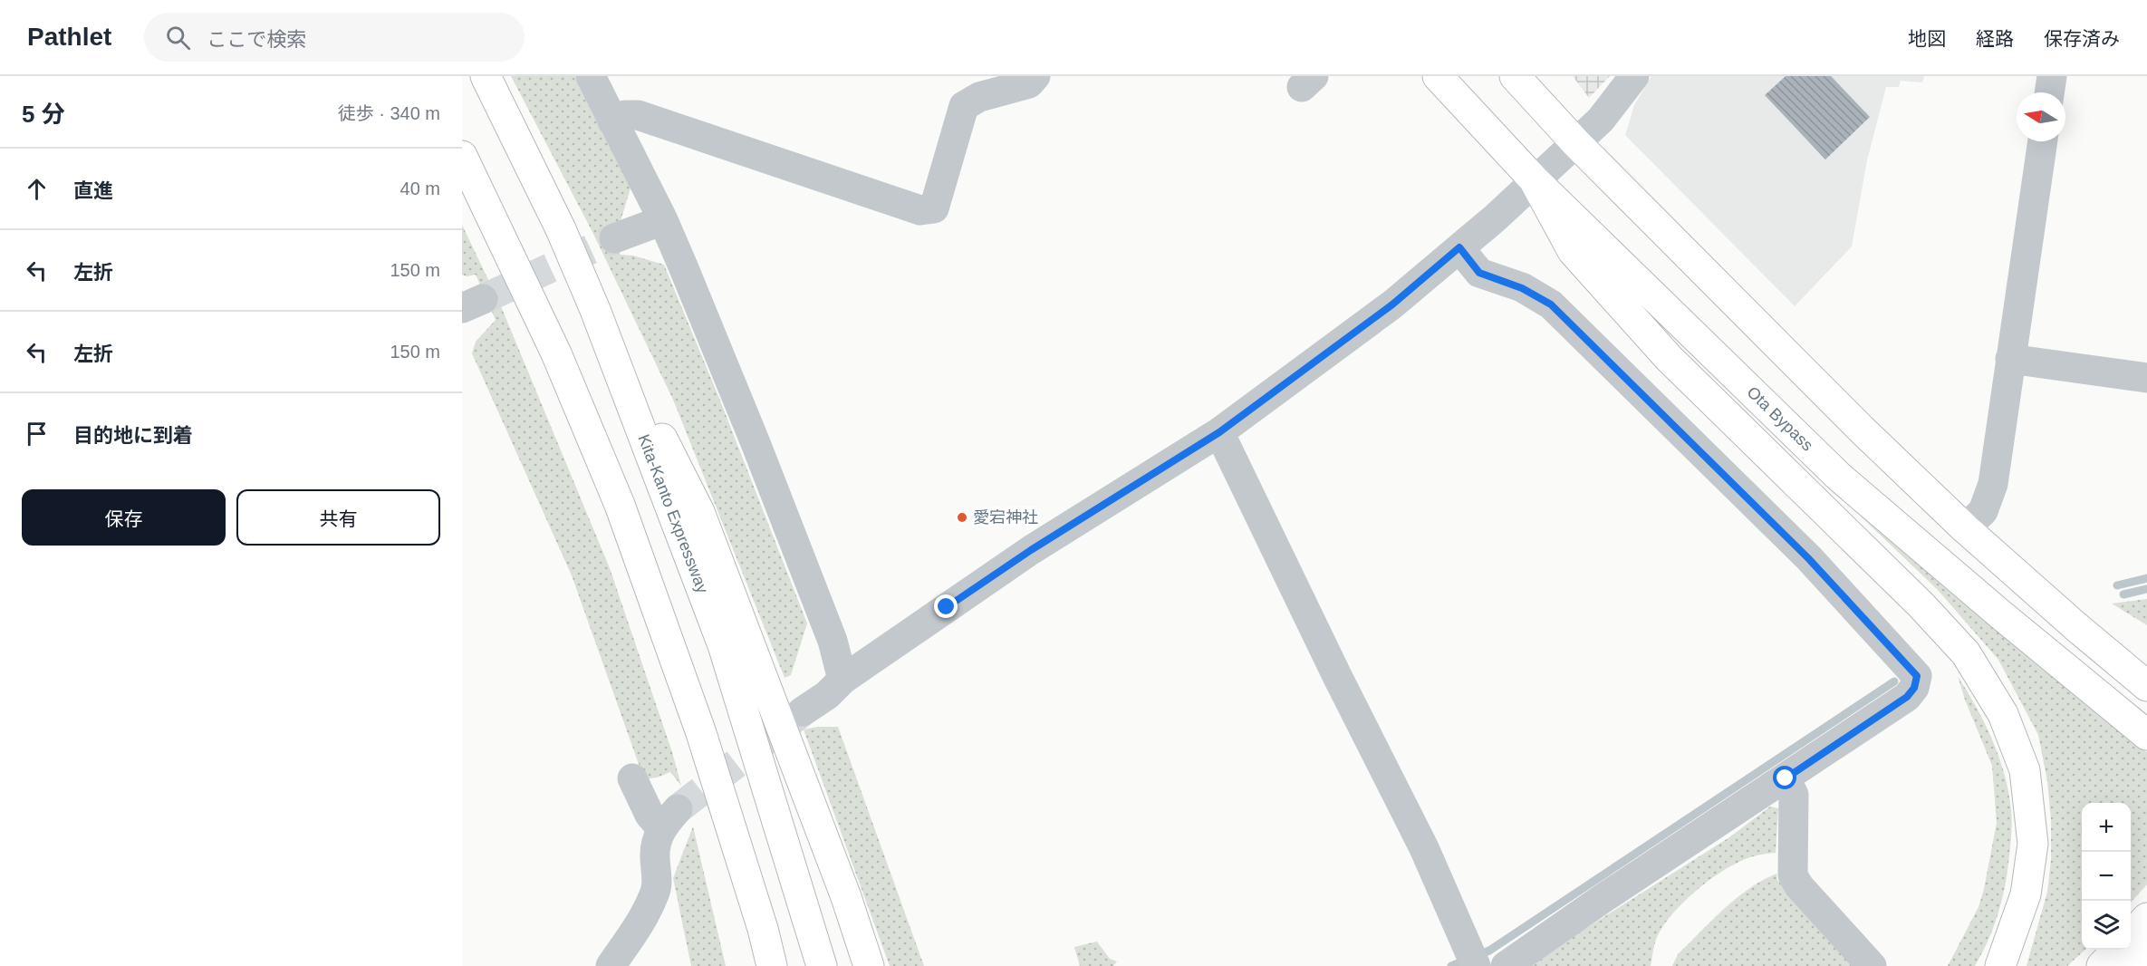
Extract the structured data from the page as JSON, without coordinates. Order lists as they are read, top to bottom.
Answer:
{
  "streets": {
    "highway": ["Ota Bypass", "Kita-Kanto Expressway"]
  },
  "places": ["愛宕神社"],
  "north": "left",
  "page": {
    "header": "Pathlet",
    "search": "ここで検索",
    "nav": ["地図", "経路", "保存済み"],
    "heading": ["5 分", "徒歩 · 340 m"],
    "list": [
      ["直進", "40 m"],
      ["左折", "150 m"],
      ["左折", "150 m"],
      "目的地に到着"
    ],
    "buttons": ["保存", "共有"],
    "map_buttons": ["+", "−"]
  }
}
